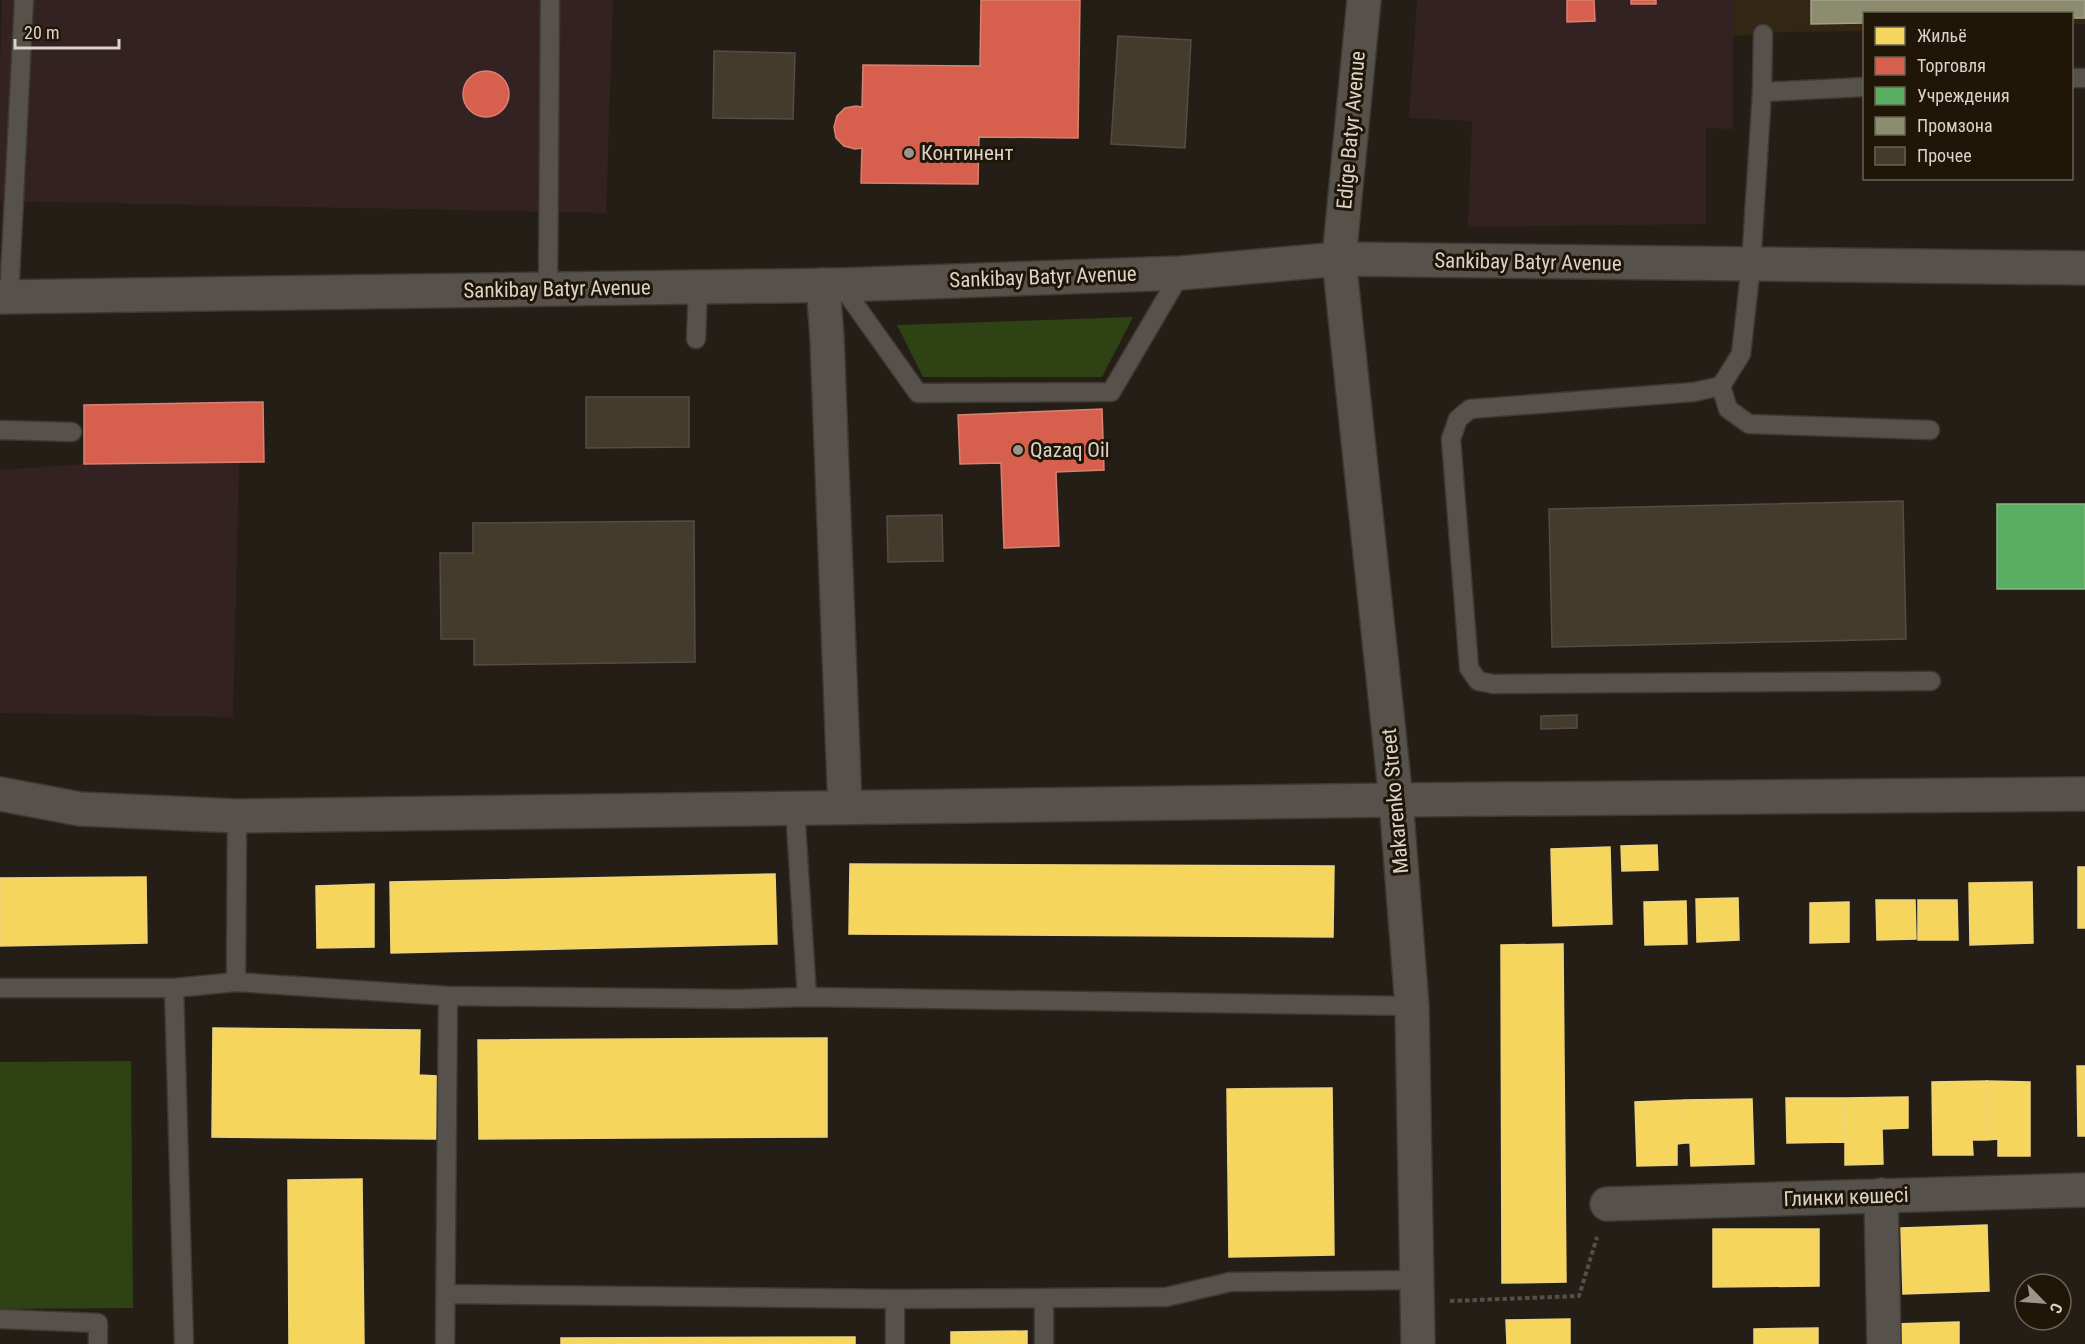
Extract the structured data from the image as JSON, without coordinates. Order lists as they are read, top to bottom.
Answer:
{
  "streets": {
    "street": [
      "Edige Batyr Avenue",
      "Sankibay Batyr Avenue",
      "Makarenko Street",
      "Глинки көшесі"
    ]
  },
  "crossings": [
    ["Edige Batyr Avenue", "Sankibay Batyr Avenue"],
    ["Edige Batyr Avenue", "Makarenko Street"],
    ["Sankibay Batyr Avenue", "Makarenko Street"]
  ],
  "places": ["Континент", "Qazaq Oil"],
  "legend": [
    "Жильё",
    "Торговля",
    "Учреждения",
    "Промзона",
    "Прочее"
  ],
  "scale_bar": "20 m",
  "north": "bottom right"
}
